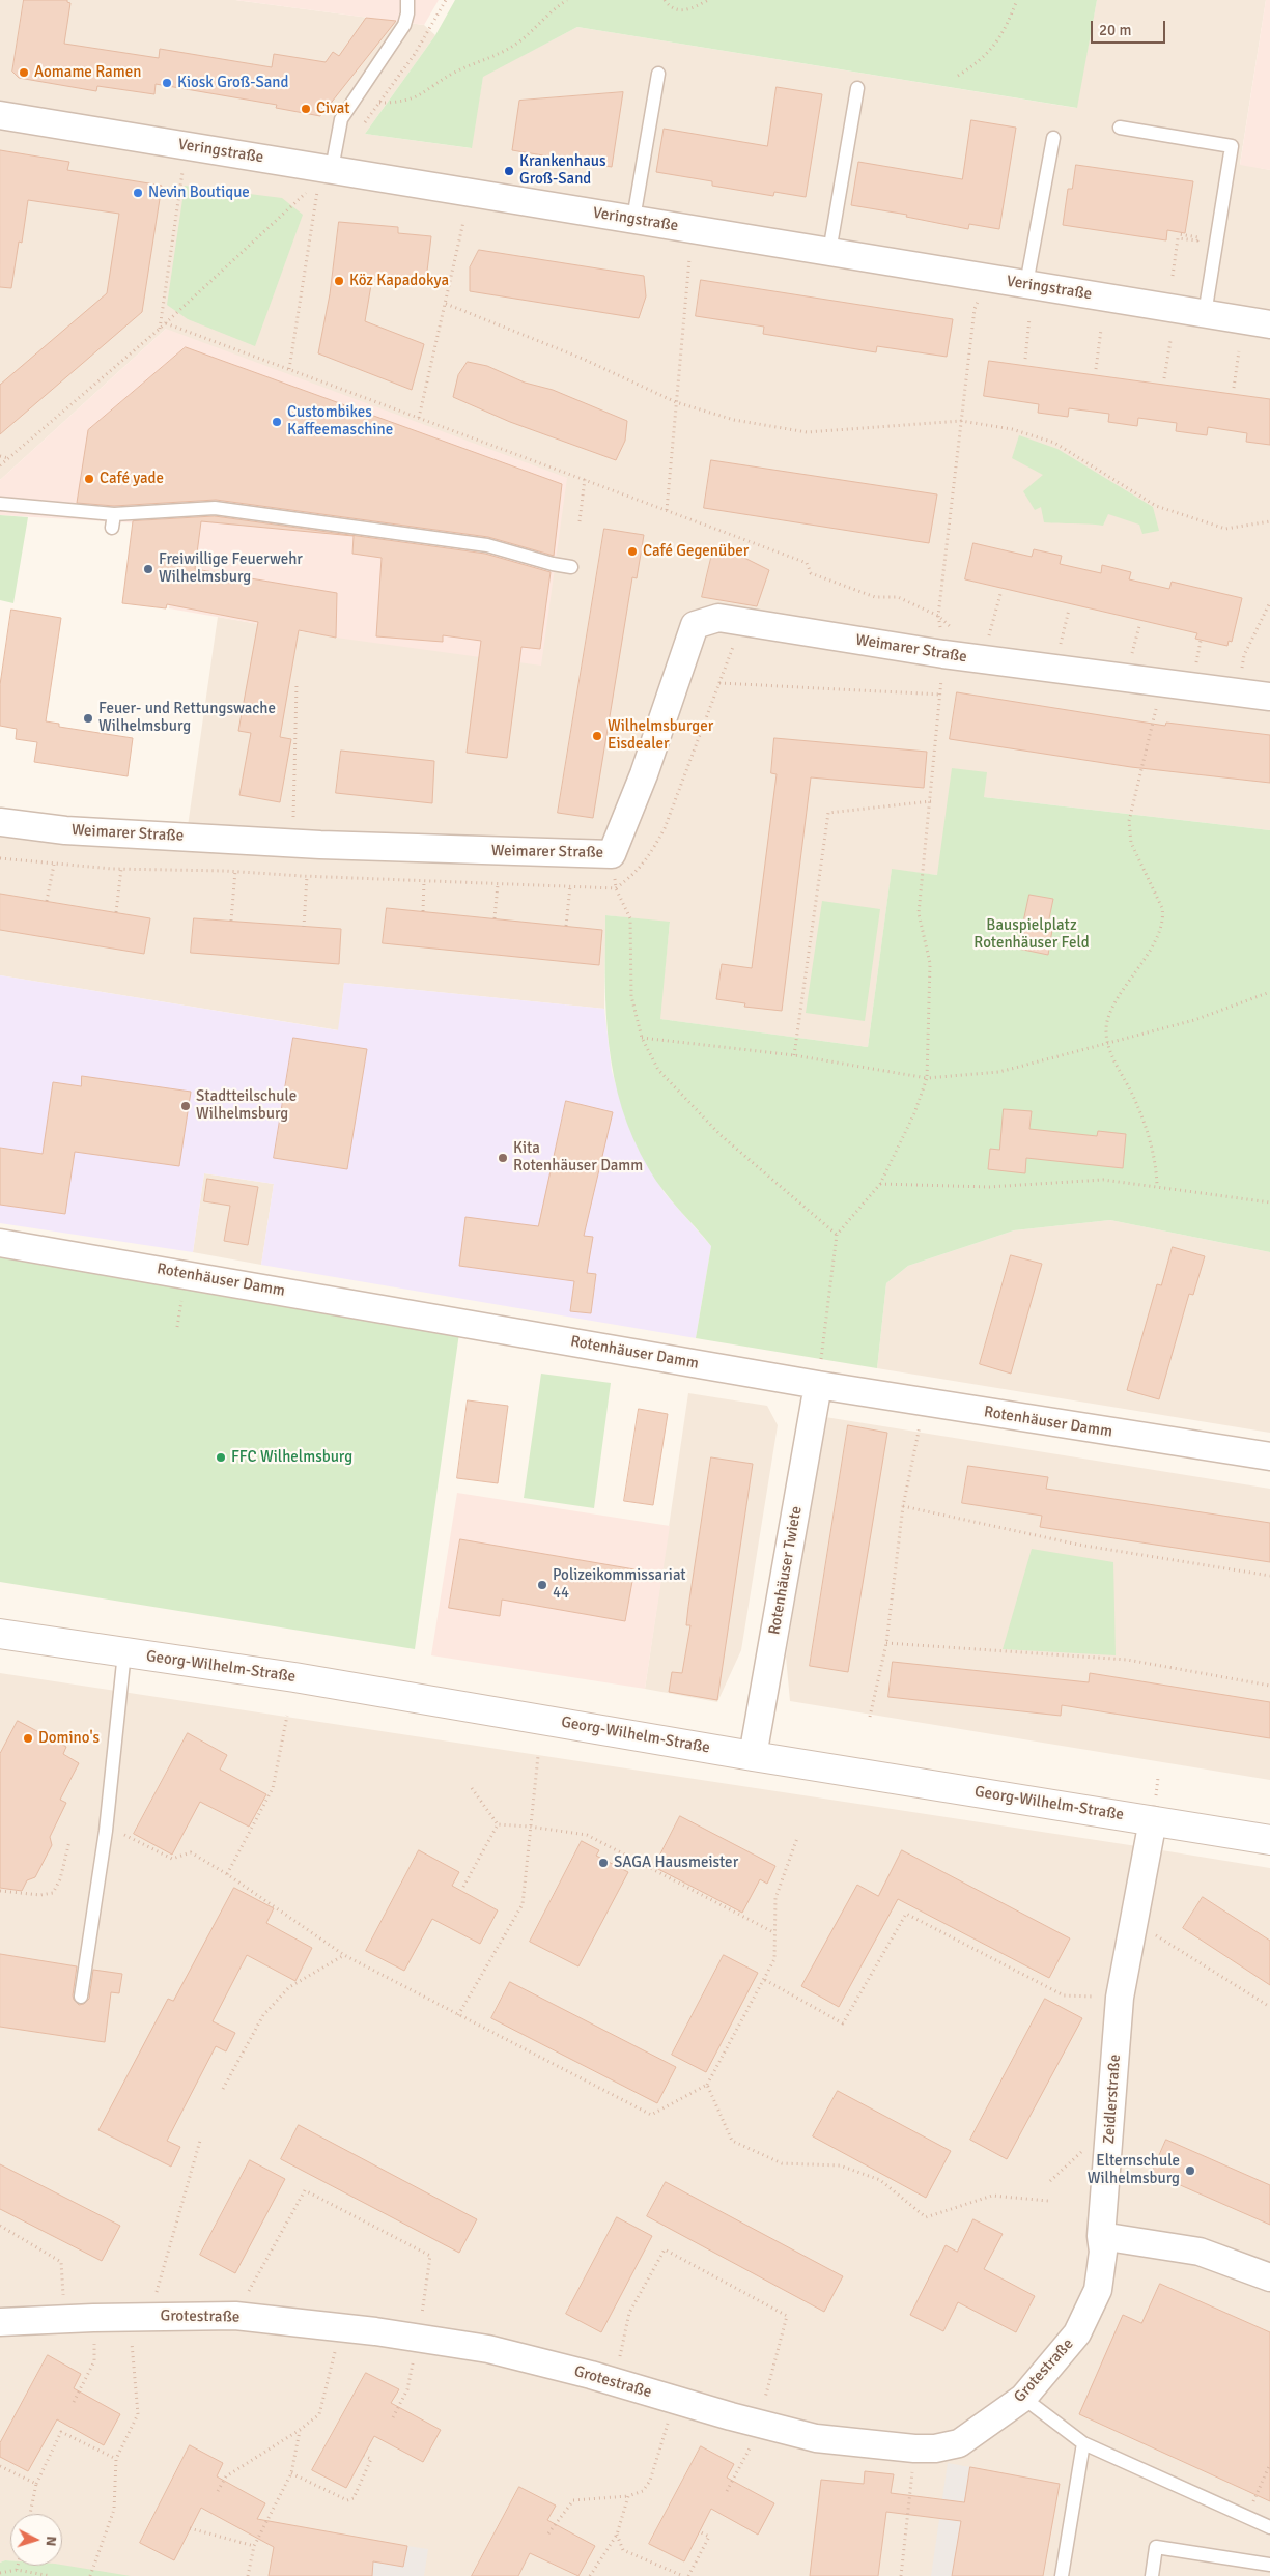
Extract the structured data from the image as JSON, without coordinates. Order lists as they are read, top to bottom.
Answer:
{
  "streets": {
    "street": [
      "Veringstraße",
      "Weimarer Straße",
      "Rotenhäuser Damm",
      "Rotenhäuser Twiete",
      "Georg-Wilhelm-Straße",
      "Zeidlerstraße",
      "Grotestraße"
    ]
  },
  "crossings": [
    ["Rotenhäuser Damm", "Rotenhäuser Twiete"],
    ["Rotenhäuser Twiete", "Georg-Wilhelm-Straße"],
    ["Georg-Wilhelm-Straße", "Zeidlerstraße"],
    ["Zeidlerstraße", "Grotestraße"]
  ],
  "parks": ["Bauspielplatz Rotenhäuser Feld"],
  "places": [
    "Aomame Ramen",
    "Kiosk Groß-Sand",
    "Civat",
    "Krankenhaus Groß-Sand",
    "Nevin Boutique",
    "Köz Kapadokya",
    "Custombikes Kaffeemaschine",
    "Café yade",
    "Café Gegenüber",
    "Freiwillige Feuerwehr Wilhelmsburg",
    "Feuer- und Rettungswache Wilhelmsburg",
    "Wilhelmsburger Eisdealer",
    "Stadtteilschule Wilhelmsburg",
    "Kita Rotenhäuser Damm",
    "FFC Wilhelmsburg",
    "Polizeikommissariat 44",
    "Domino's",
    "SAGA Hausmeister",
    "Elternschule Wilhelmsburg"
  ],
  "scale_bar": "20 m",
  "north": "right"
}
